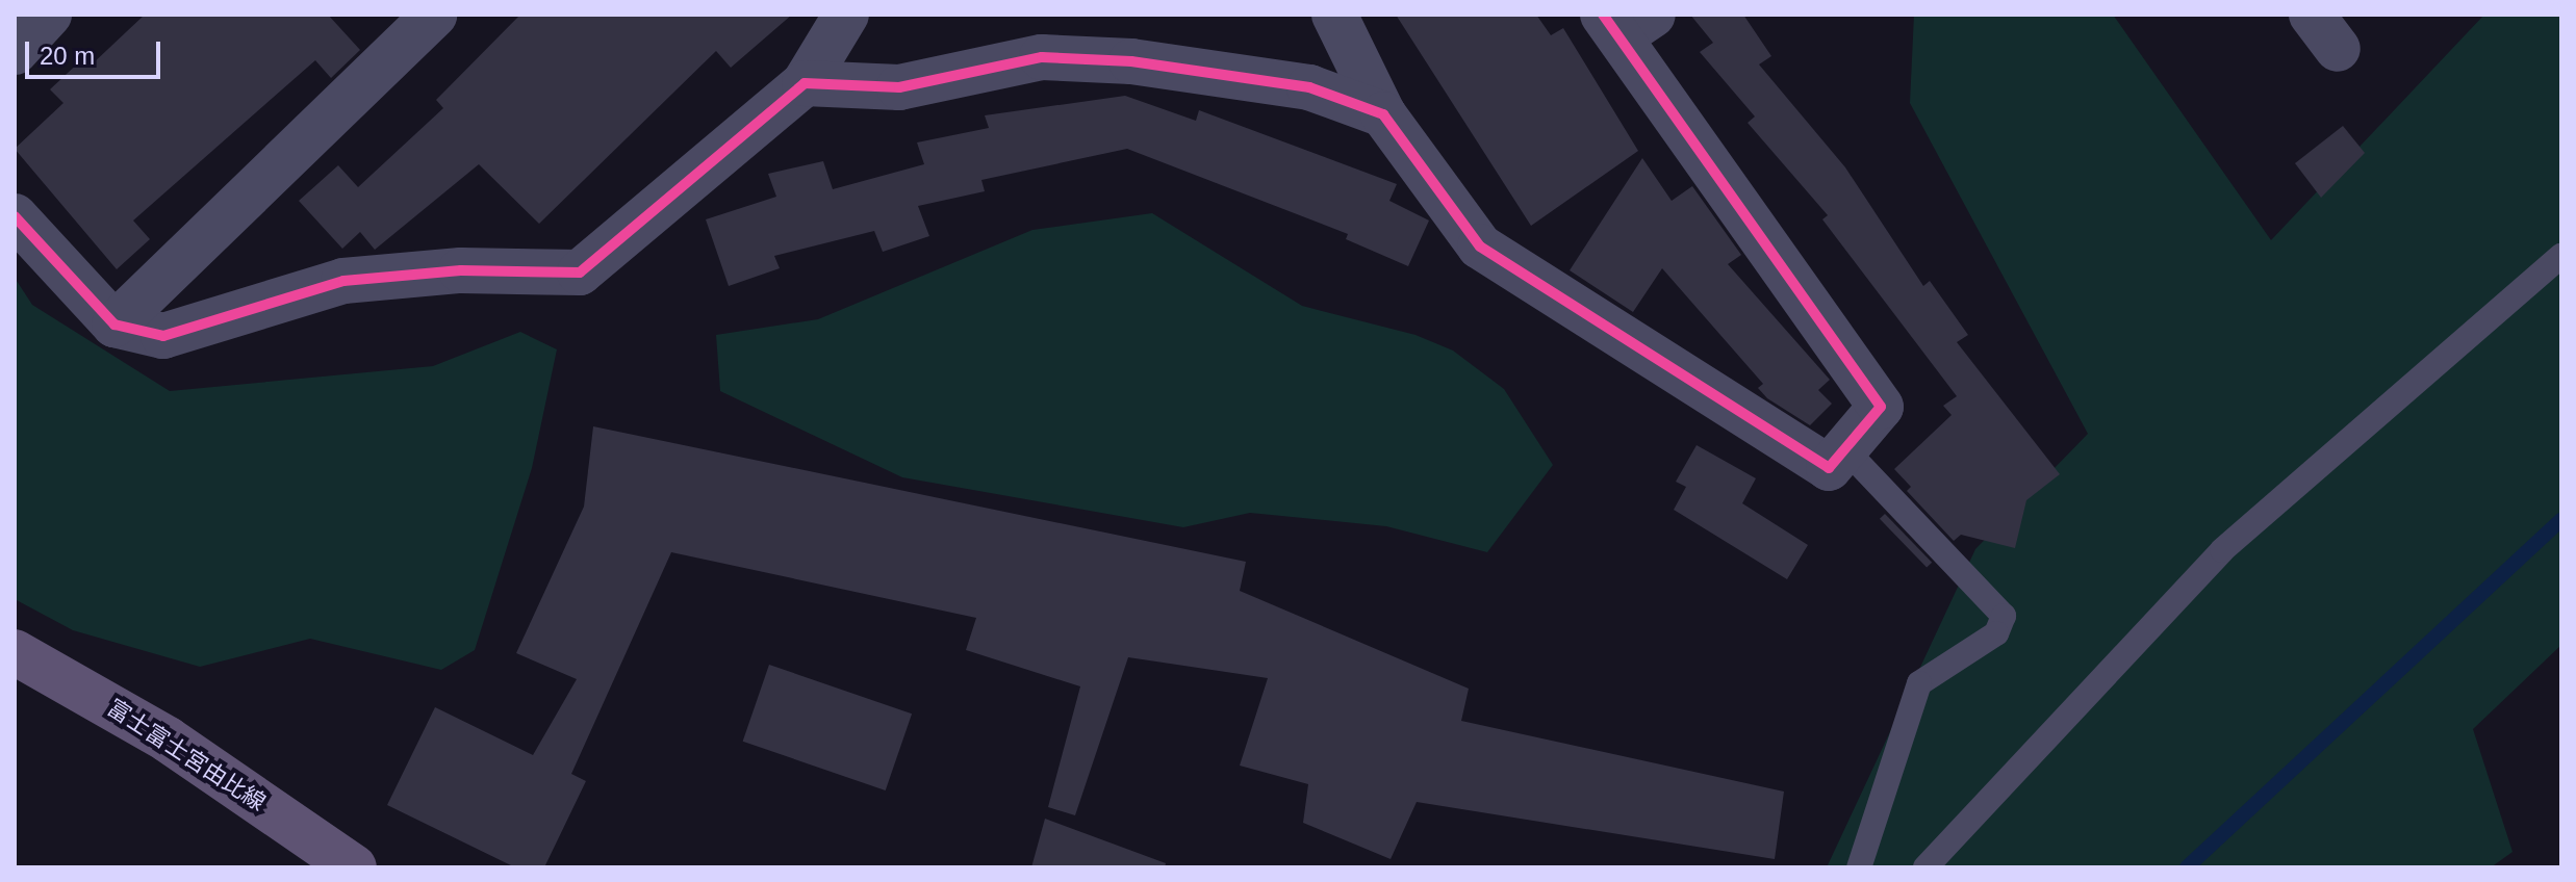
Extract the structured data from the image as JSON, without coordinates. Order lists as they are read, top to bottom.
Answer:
{
  "streets": {
    "main road": ["富士富士宮由比線"]
  },
  "scale_bar": "20 m"
}
